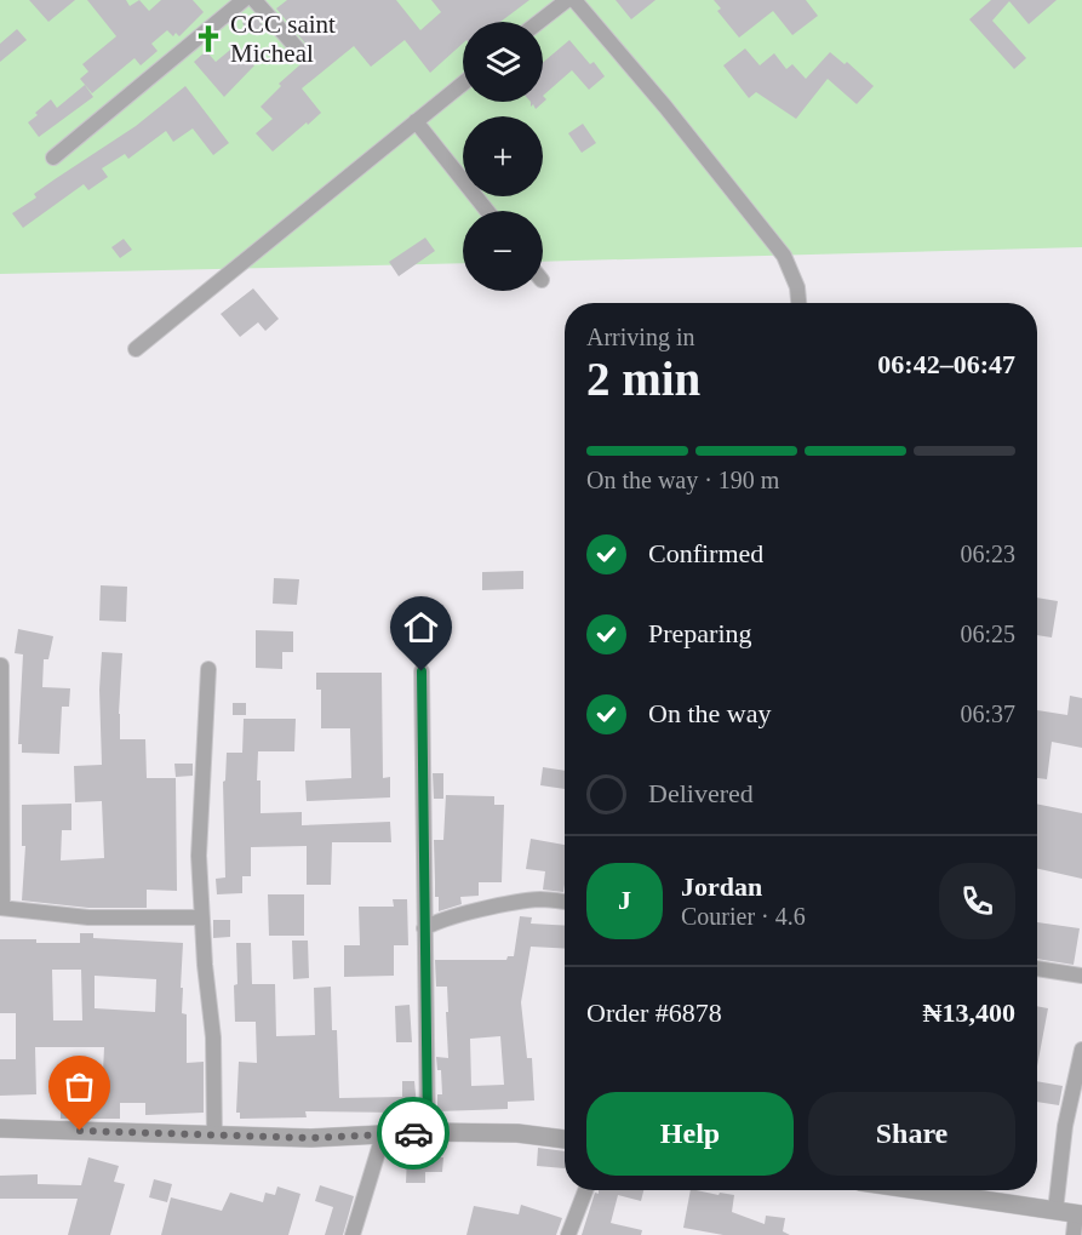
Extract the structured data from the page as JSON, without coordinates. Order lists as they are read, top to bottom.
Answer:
{
  "places": {
    "church": ["CCC saint Micheal"]
  },
  "page": {
    "map_buttons": ["+", "−"],
    "heading": ["2 min", "Arriving in", "06:42–06:47"],
    "panel": [
      "Jordan",
      "Courier · 4.6",
      "Order #6878",
      "₦13,400"
    ],
    "bar": "On the way · 190 m",
    "list": [
      ["Confirmed", "06:23"],
      ["Preparing", "06:25"],
      ["On the way", "06:37"],
      "Delivered"
    ],
    "round": "J",
    "buttons": ["Help", "Share"]
  }
}
